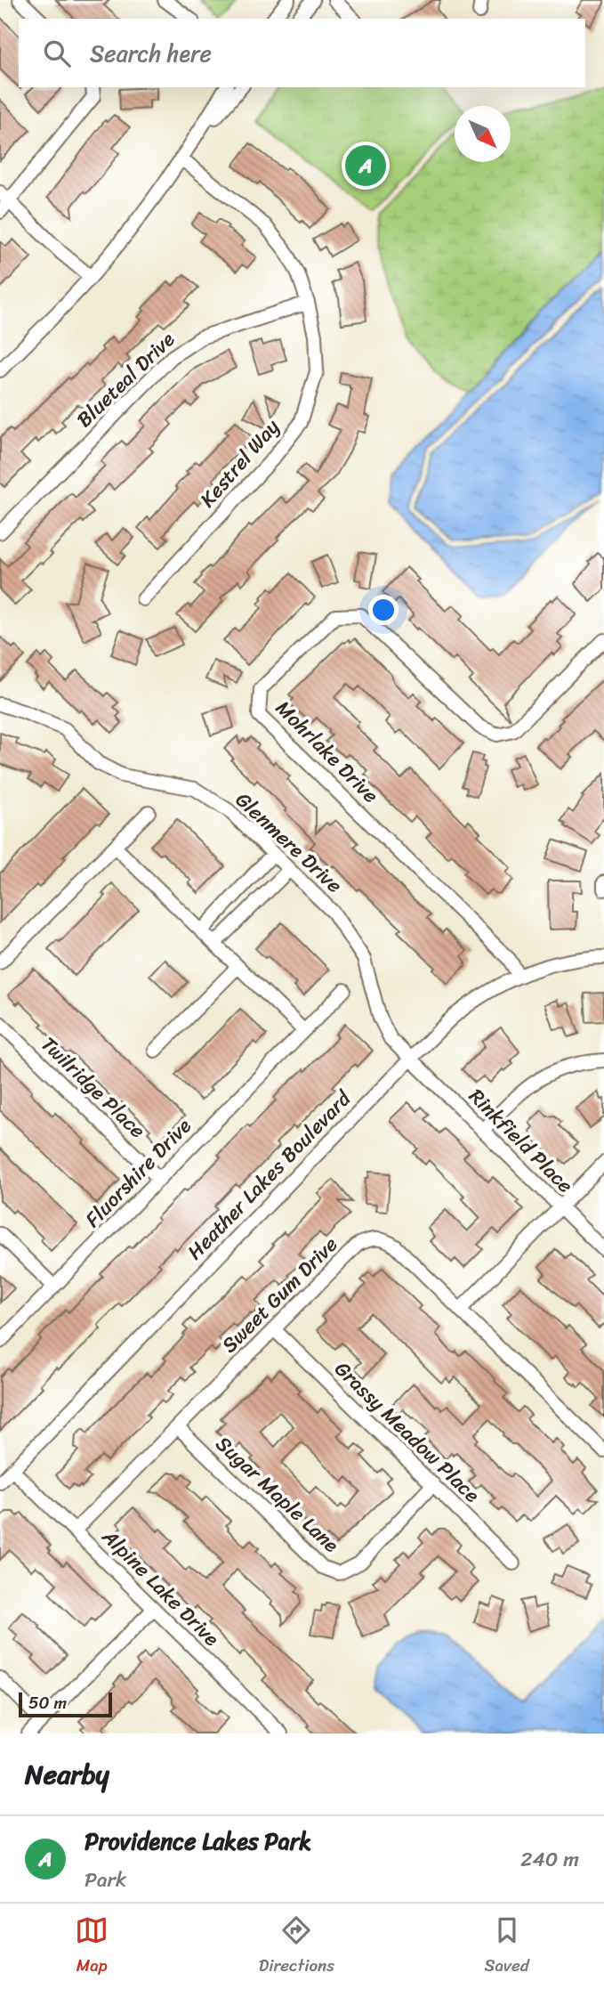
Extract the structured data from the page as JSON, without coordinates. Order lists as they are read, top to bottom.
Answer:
{
  "streets": {
    "street": [
      "Blueteal Drive",
      "Kestrel Way",
      "Mohrlake Drive",
      "Glenmere Drive",
      "Twilridge Place",
      "Rinkfield Place",
      "Fluorshire Drive",
      "Heather Lakes Boulevard",
      "Sweet Gum Drive",
      "Grassy Meadow Place",
      "Sugar Maple Lane",
      "Alpine Lake Drive"
    ]
  },
  "crossings": [
    ["Blueteal Drive", "Kestrel Way"],
    ["Mohrlake Drive", "Heather Lakes Boulevard"],
    ["Glenmere Drive", "Rinkfield Place"],
    ["Glenmere Drive", "Heather Lakes Boulevard"],
    ["Twilridge Place", "Fluorshire Drive"],
    ["Rinkfield Place", "Heather Lakes Boulevard"],
    ["Heather Lakes Boulevard", "Alpine Lake Drive"],
    ["Sweet Gum Drive", "Grassy Meadow Place"],
    ["Sweet Gum Drive", "Sugar Maple Lane"],
    ["Sweet Gum Drive", "Alpine Lake Drive"],
    ["Grassy Meadow Place", "Sugar Maple Lane"]
  ],
  "scale_bar": "50 m",
  "north": "bottom right",
  "page": {
    "search": "Search here",
    "pins": "A",
    "scale": "50 m",
    "heading": "Nearby",
    "list": [
      {
        "mark": "A",
        "name": "Providence Lakes Park",
        "note": "Park",
        "value": "240 m"
      }
    ],
    "nav": ["Map", "Directions", "Saved"]
  }
}
